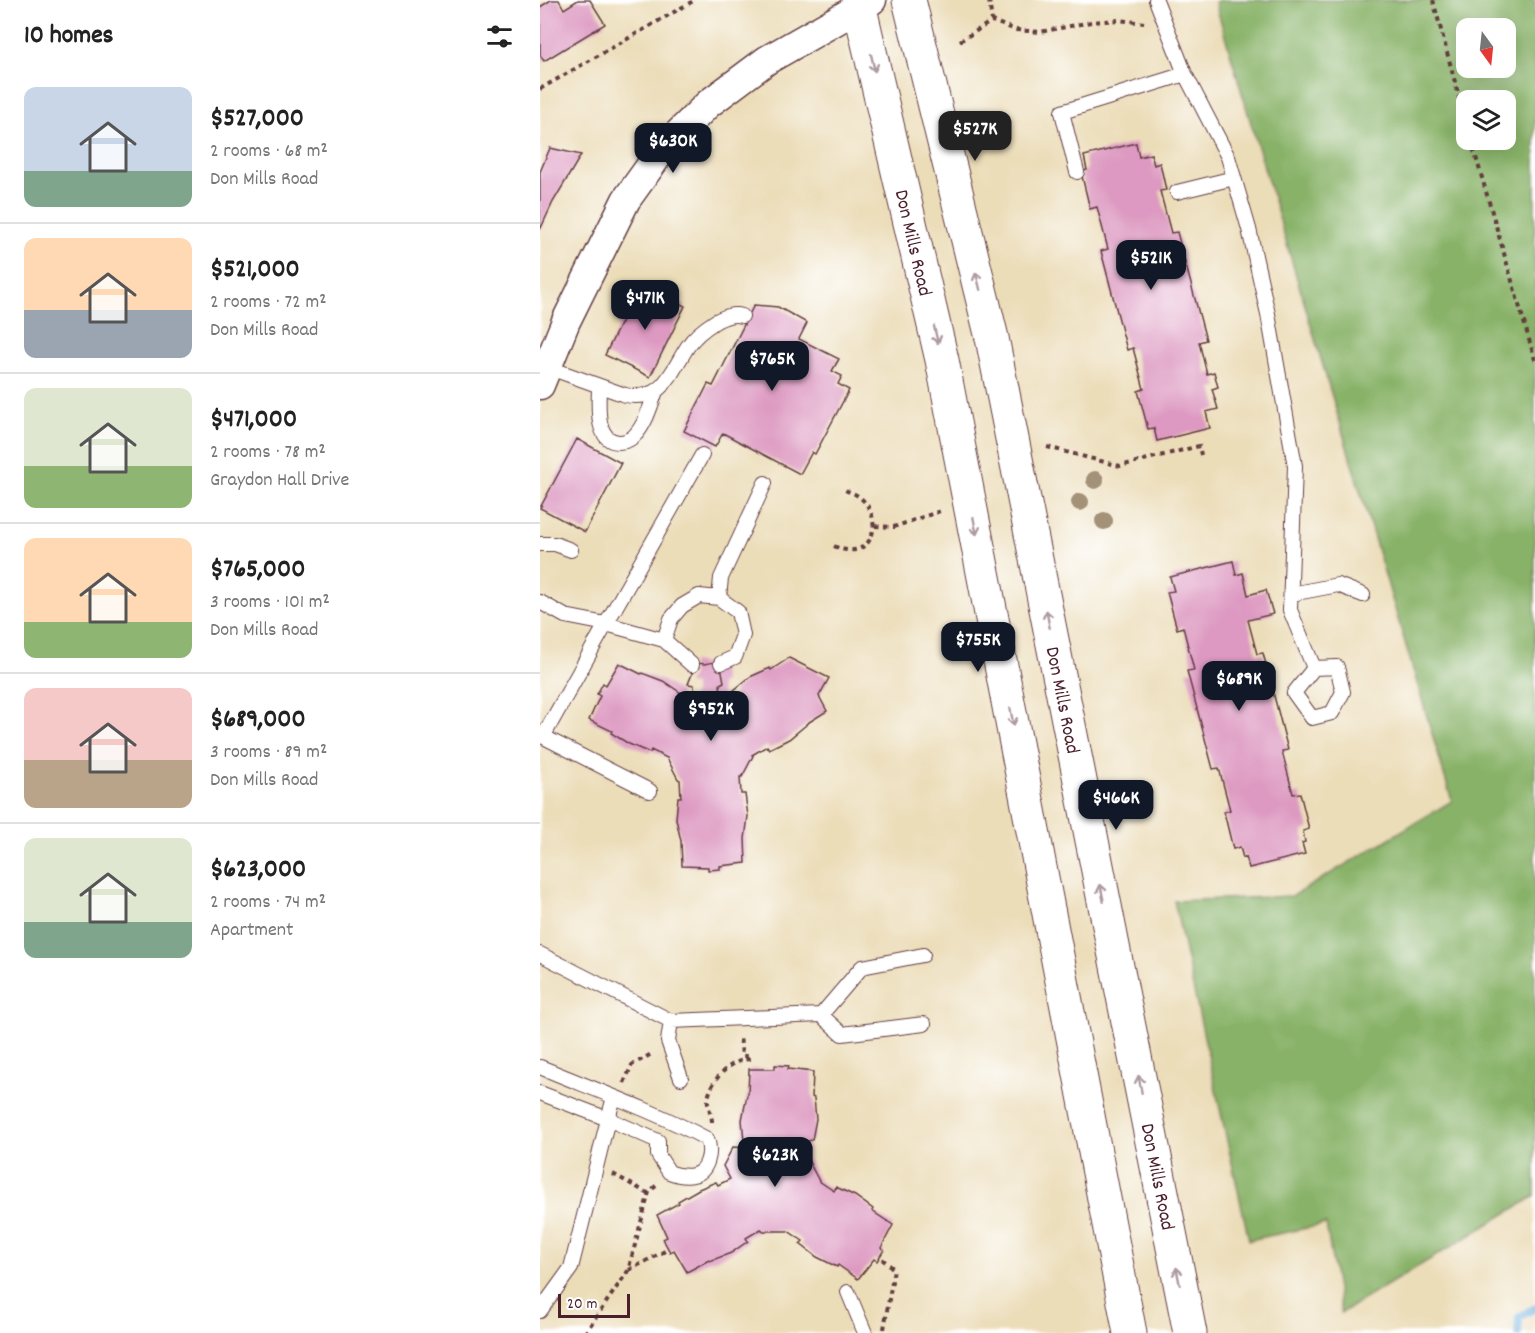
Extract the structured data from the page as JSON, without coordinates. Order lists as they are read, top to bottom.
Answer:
{
  "streets": {
    "main road": ["Don Mills Road"]
  },
  "scale_bar": "20 m",
  "north": "bottom",
  "page": {
    "heading": "10 homes",
    "list": [
      {
        "name": "$527,000",
        "note": "2 rooms · 68 m² · Don Mills Road"
      },
      {
        "name": "$521,000",
        "note": "2 rooms · 72 m² · Don Mills Road"
      },
      {
        "name": "$471,000",
        "note": "2 rooms · 78 m² · Graydon Hall Drive"
      },
      {
        "name": "$765,000",
        "note": "3 rooms · 101 m² · Don Mills Road"
      },
      {
        "name": "$689,000",
        "note": "3 rooms · 89 m² · Don Mills Road"
      },
      {
        "name": "$623,000",
        "note": "2 rooms · 74 m² · Apartment"
      }
    ],
    "price": [
      "$527K",
      "$630K",
      "$521K",
      "$471K",
      "$765K",
      "$755K",
      "$689K",
      "$952K",
      "$466K",
      "$623K"
    ],
    "scale": "20 m"
  }
}
